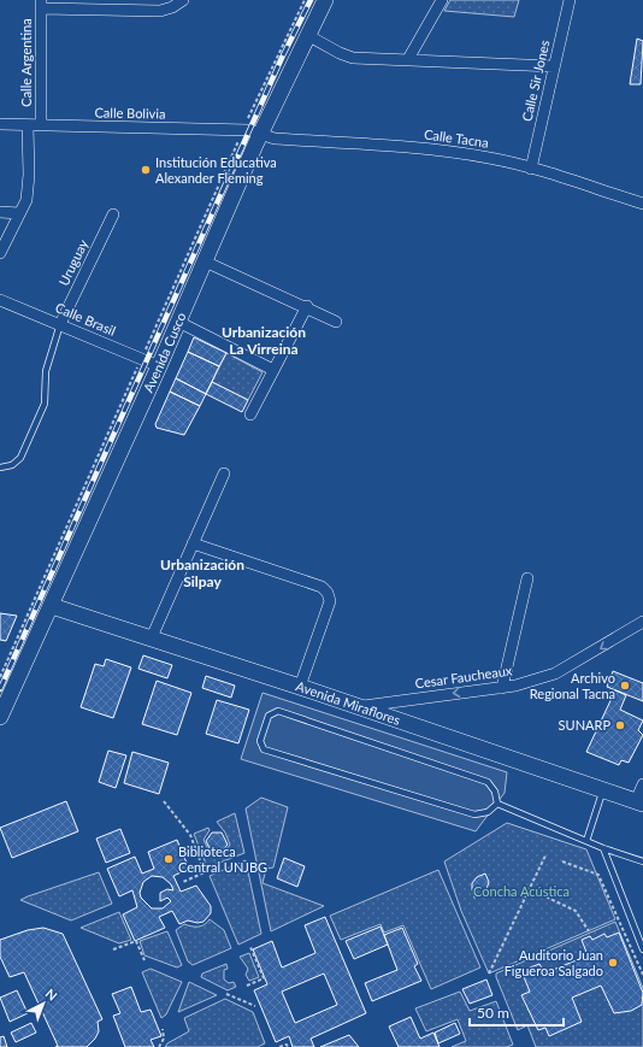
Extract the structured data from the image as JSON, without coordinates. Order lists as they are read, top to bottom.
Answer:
{
  "streets": {
    "main road": ["Avenida Cusco", "Avenida Miraflores"],
    "street": [
      "Calle Argentina",
      "Calle Sir Jones",
      "Calle Bolivia",
      "Calle Tacna",
      "Uruguay",
      "Calle Brasil",
      "Cesar Faucheaux"
    ]
  },
  "crossings": [
    ["Calle Argentina", "Calle Bolivia"],
    ["Calle Sir Jones", "Calle Tacna"],
    ["Calle Bolivia", "Calle Tacna"],
    ["Calle Bolivia", "Avenida Cusco"],
    ["Calle Tacna", "Avenida Cusco"],
    ["Uruguay", "Calle Brasil"],
    ["Calle Brasil", "Avenida Cusco"],
    ["Avenida Cusco", "Avenida Miraflores"],
    ["Cesar Faucheaux", "Avenida Miraflores"]
  ],
  "one_way": ["Cesar Faucheaux"],
  "districts": ["Urbanización La Virreina", "Urbanización Silpay"],
  "parks": ["Concha Acústica"],
  "places": [
    "Institución Educativa Alexander Fleming",
    "Archivo Regional Tacna",
    "SUNARP",
    "Biblioteca Central UNJBG",
    "Auditorio Juan Figueroa Salgado"
  ],
  "scale_bar": "50 m",
  "north": "top right"
}
